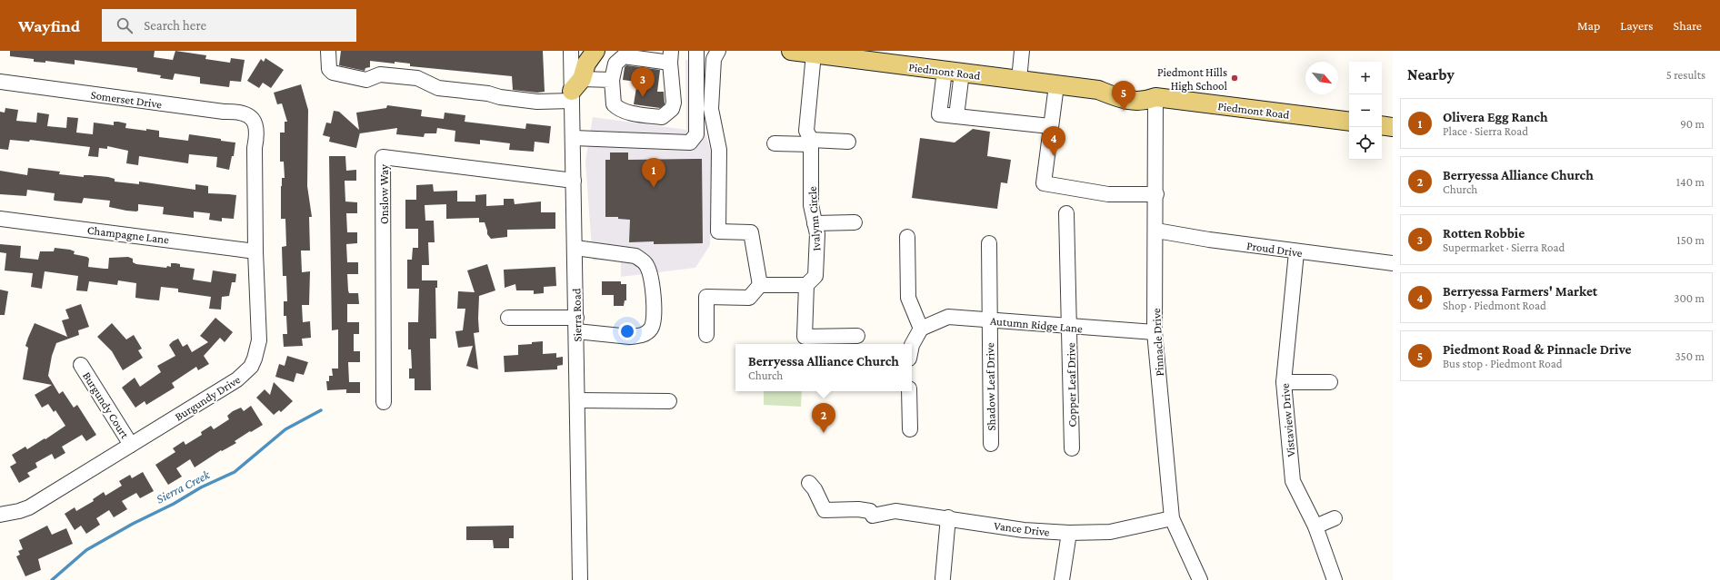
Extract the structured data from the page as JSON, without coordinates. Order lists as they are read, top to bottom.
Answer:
{
  "streets": {
    "main road": ["Piedmont Road"],
    "street": [
      "Somerset Drive",
      "Onslow Way",
      "Ivalynn Circle",
      "Champagne Lane",
      "Proud Drive",
      "Sierra Road",
      "Autumn Ridge Lane",
      "Pinnacle Drive",
      "Copper Leaf Drive",
      "Shadow Leaf Drive",
      "Burgundy Drive",
      "Burgundy Court",
      "Vistaview Drive",
      "Vance Drive"
    ]
  },
  "crossings": [
    ["Piedmont Road", "Ivalynn Circle"],
    ["Piedmont Road", "Pinnacle Drive"],
    ["Somerset Drive", "Burgundy Drive"],
    ["Onslow Way", "Sierra Road"],
    ["Champagne Lane", "Burgundy Drive"],
    ["Proud Drive", "Pinnacle Drive"],
    ["Proud Drive", "Vistaview Drive"],
    ["Autumn Ridge Lane", "Pinnacle Drive"],
    ["Autumn Ridge Lane", "Copper Leaf Drive"],
    ["Autumn Ridge Lane", "Shadow Leaf Drive"],
    ["Pinnacle Drive", "Vance Drive"],
    ["Burgundy Drive", "Burgundy Court"]
  ],
  "water": ["Sierra Creek"],
  "places": ["Piedmont Hills High School"],
  "north": "bottom right",
  "page": {
    "header": "Wayfind",
    "search": "Search here",
    "nav": ["Map", "Layers", "Share"],
    "heading": ["Nearby", "5 results"],
    "map_buttons": ["+", "−"],
    "pins": [
      "3",
      "5",
      "4",
      "1",
      "2"
    ],
    "list": [
      {
        "mark": "1",
        "name": "Olivera Egg Ranch",
        "note": "Place · Sierra Road",
        "value": "90 m"
      },
      {
        "mark": "2",
        "name": "Berryessa Alliance Church",
        "note": "Church",
        "value": "140 m"
      },
      {
        "mark": "3",
        "name": "Rotten Robbie",
        "note": "Supermarket · Sierra Road",
        "value": "150 m"
      },
      {
        "mark": "4",
        "name": "Berryessa Farmers' Market",
        "note": "Shop · Piedmont Road",
        "value": "300 m"
      },
      {
        "mark": "5",
        "name": "Piedmont Road & Pinnacle Drive",
        "note": "Bus stop · Piedmont Road",
        "value": "350 m"
      }
    ],
    "popup": ["Berryessa Alliance Church", "Church"]
  }
}
